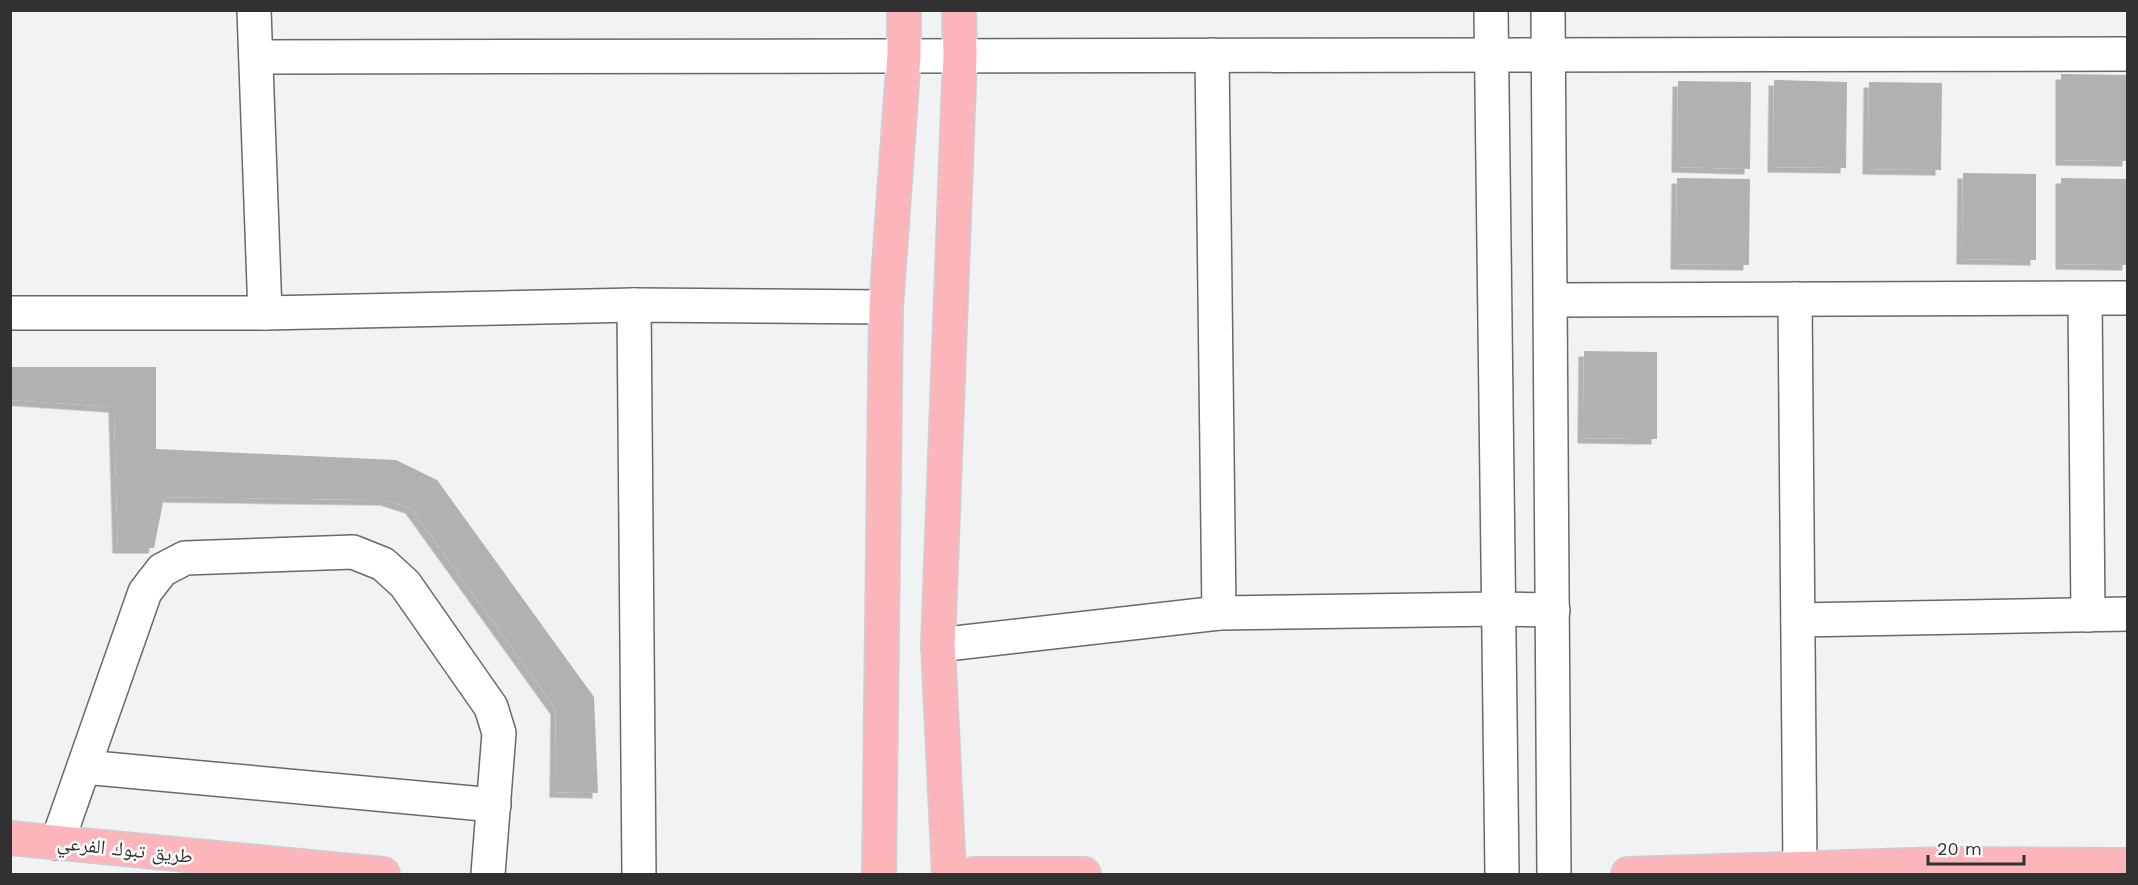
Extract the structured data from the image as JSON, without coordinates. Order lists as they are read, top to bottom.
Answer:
{
  "streets": {
    "main road": ["طريق تبوك الفرعي"]
  },
  "scale_bar": "20 m"
}
